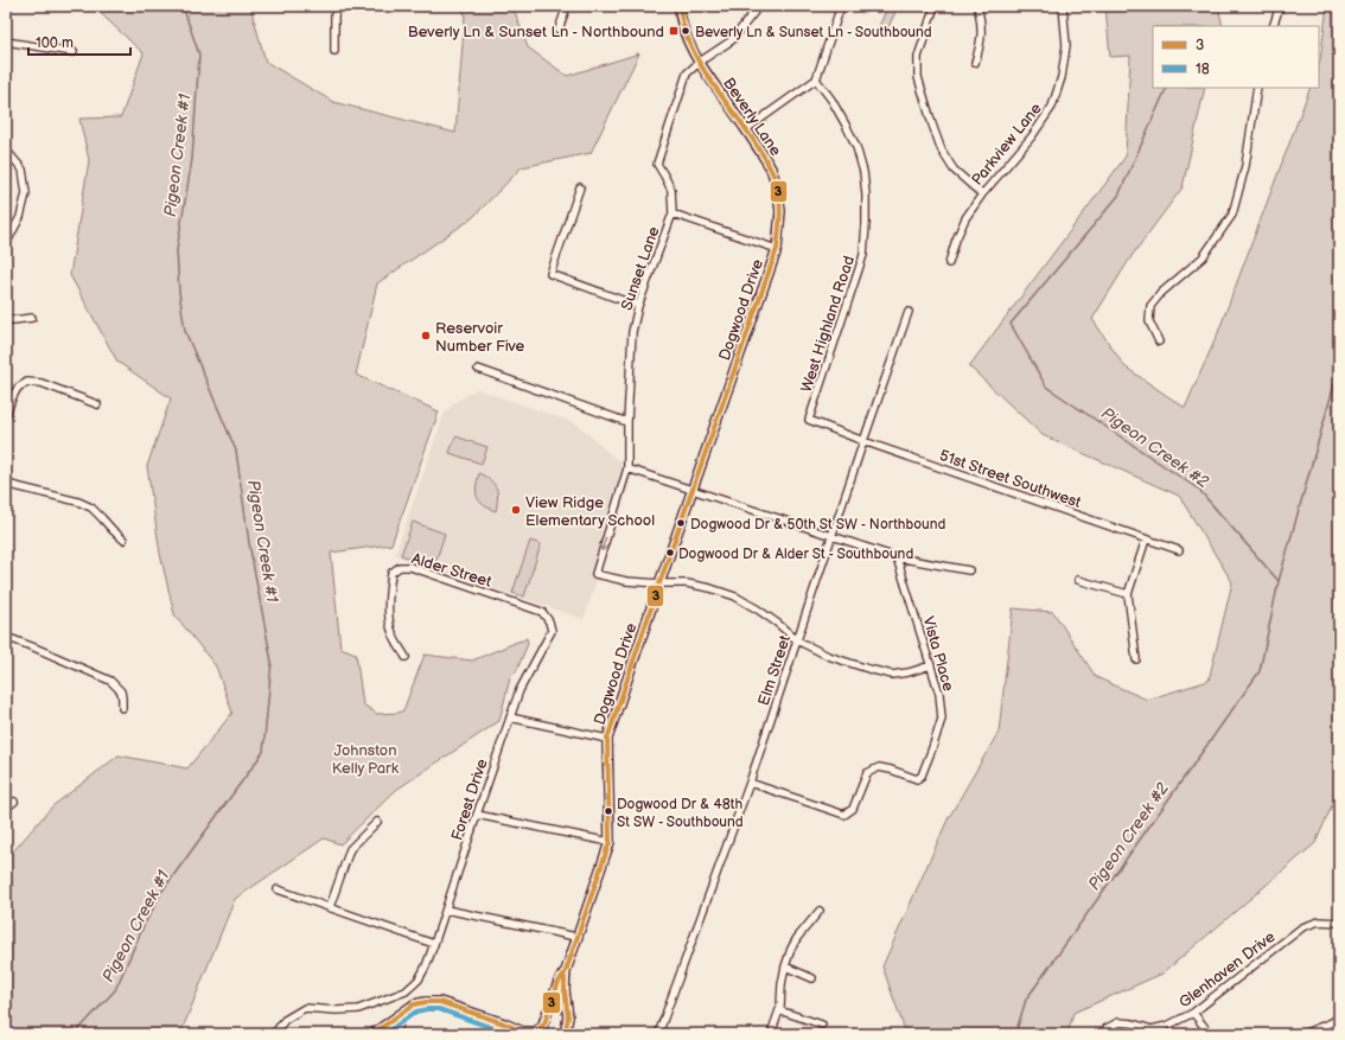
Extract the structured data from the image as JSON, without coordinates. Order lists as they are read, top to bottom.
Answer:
{
  "streets": {
    "street": [
      "Beverly Lane",
      "Parkview Lane",
      "Sunset Lane",
      "Dogwood Drive",
      "West Highland Road",
      "51st Street Southwest",
      "Alder Street",
      "Vista Place",
      "Elm Street",
      "Forest Drive",
      "Glenhaven Drive"
    ]
  },
  "crossings": [
    ["Beverly Lane", "Sunset Lane"],
    ["Beverly Lane", "Dogwood Drive"],
    ["Sunset Lane", "Dogwood Drive"],
    ["West Highland Road", "51st Street Southwest"],
    ["51st Street Southwest", "Elm Street"],
    ["Alder Street", "Forest Drive"],
    ["Vista Place", "Elm Street"]
  ],
  "water": ["Pigeon Creek #1", "Pigeon Creek #2"],
  "parks": ["Johnston Kelly Park"],
  "places": {
    "transit": ["Beverly Ln & Sunset Ln - Northbound"],
    "other": [
      "Beverly Ln & Sunset Ln - Southbound",
      "Reservoir Number Five",
      "View Ridge Elementary School",
      "Dogwood Dr & 50th St SW - Northbound",
      "Dogwood Dr & Alder St - Southbound",
      "Dogwood Dr & 48th St SW - Southbound"
    ]
  },
  "lines": ["transit line 3", "transit line 18"],
  "legend": ["3", "18"],
  "scale_bar": "100 m"
}
